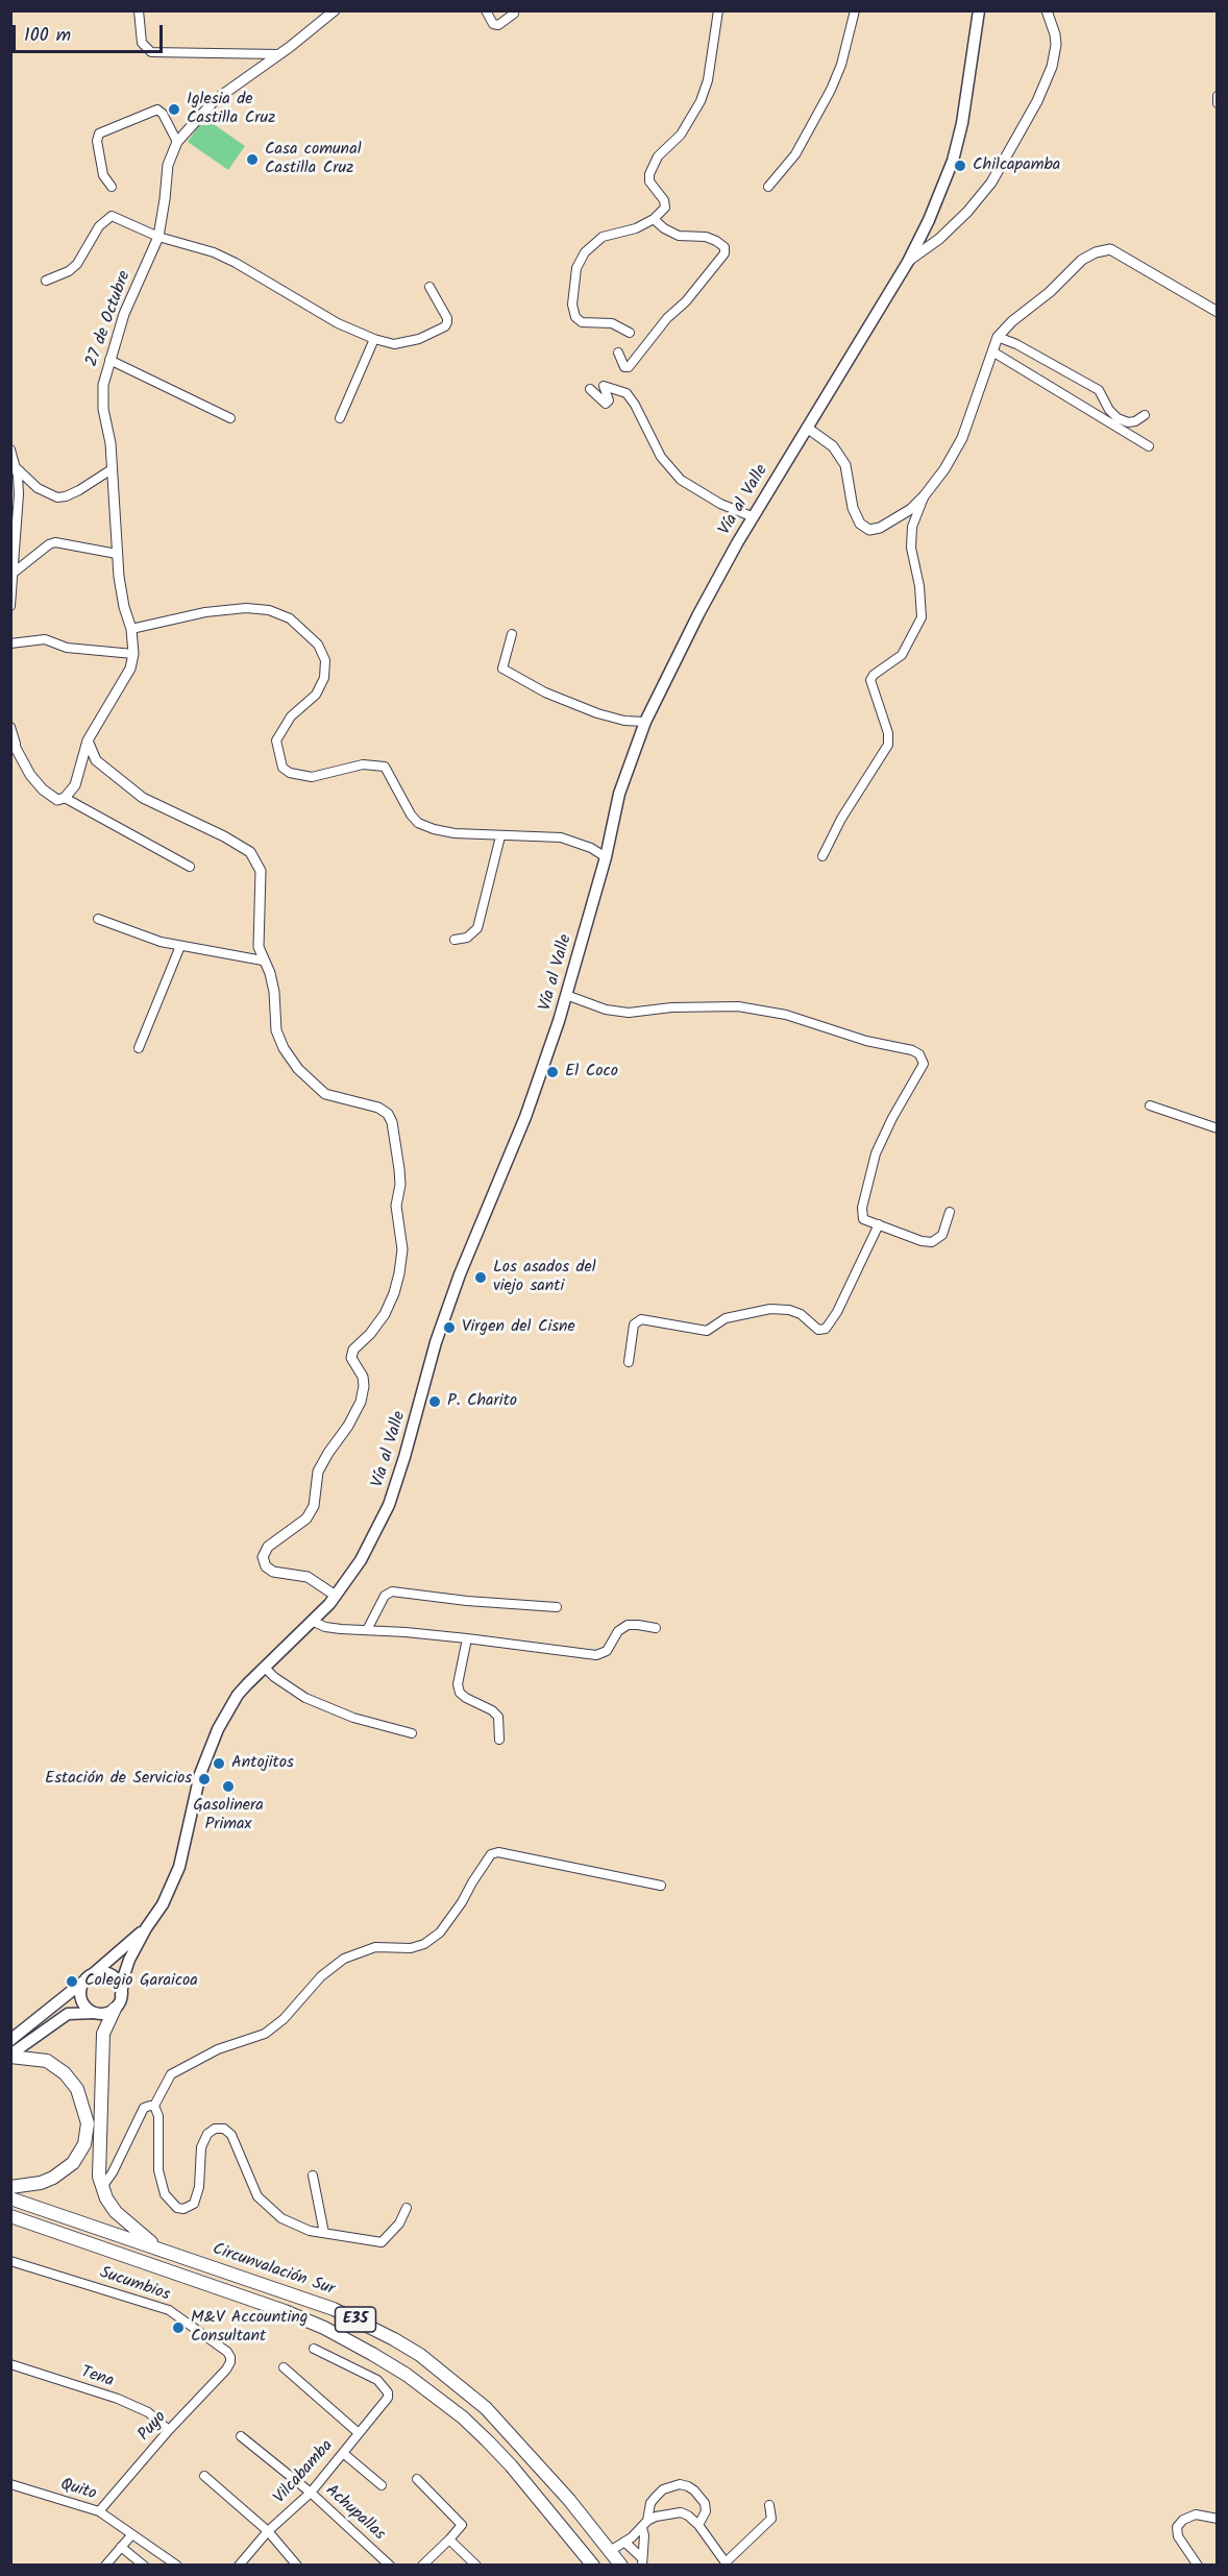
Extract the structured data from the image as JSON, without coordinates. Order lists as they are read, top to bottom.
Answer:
{
  "streets": {
    "highway": ["Circunvalación Sur", "E35"],
    "main road": ["Vía al Valle"],
    "street": [
      "27 de Octubre",
      "Sucumbios",
      "Tena",
      "Puyo",
      "Vilcabamba",
      "Quito",
      "Achupallas"
    ]
  },
  "crossings": [
    ["Sucumbios", "Puyo"],
    ["Tena", "Puyo"],
    ["Puyo", "Quito"],
    ["Vilcabamba", "Achupallas"]
  ],
  "places": [
    "Iglesia de Castilla Cruz",
    "Casa comunal Castilla Cruz",
    "Chilcapamba",
    "El Coco",
    "Los asados del viejo santi",
    "Virgen del Cisne",
    "P. Charito",
    "Antojitos",
    "Estación de Servicios",
    "Gasolinera Primax",
    "Colegio Garaicoa",
    "M&V Accounting Consultant"
  ],
  "scale_bar": "100 m"
}
